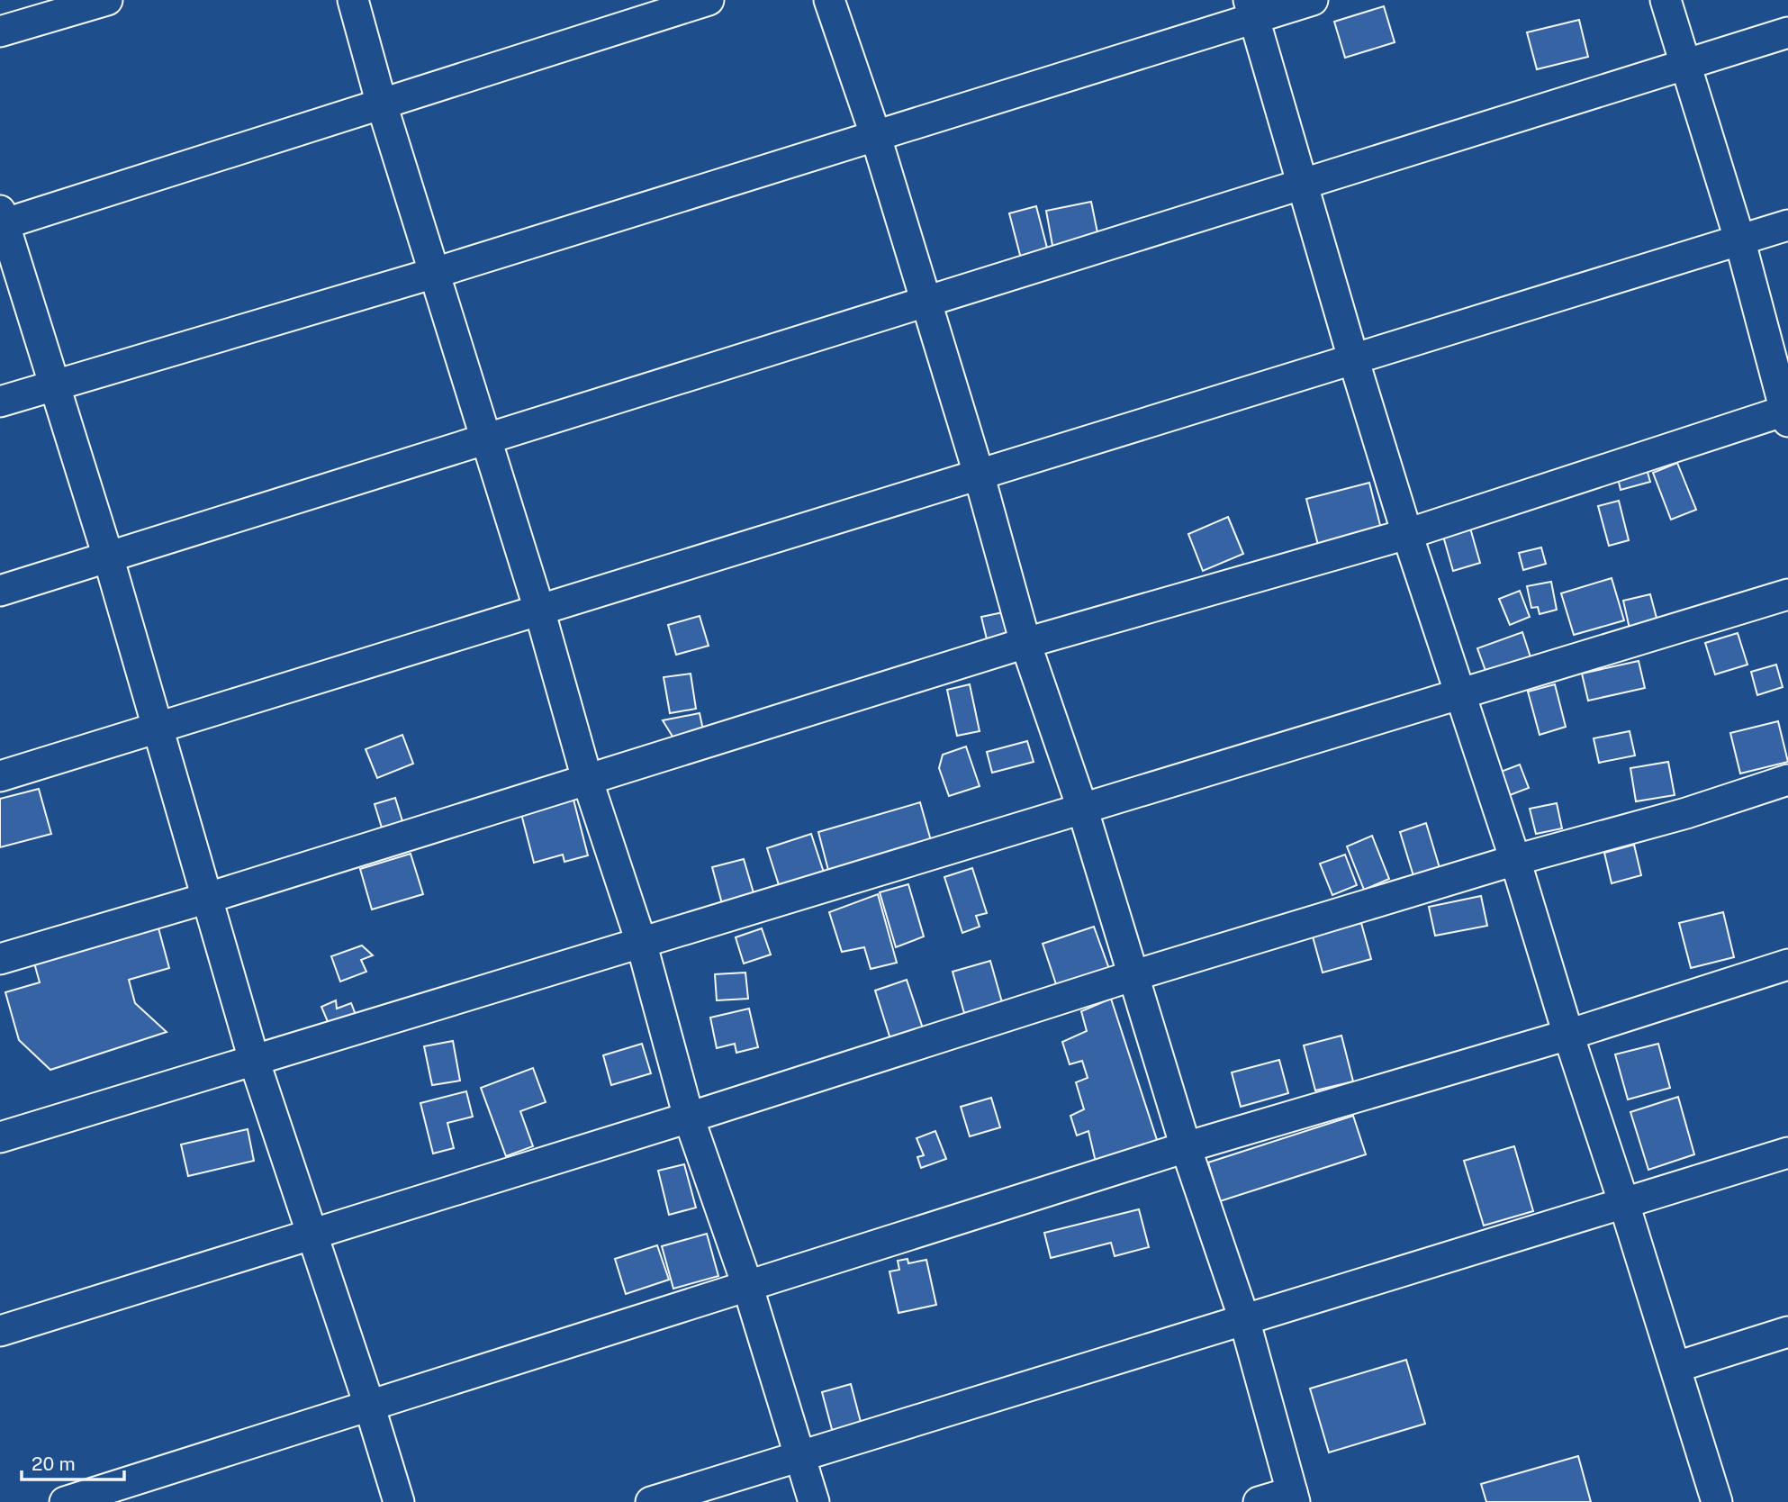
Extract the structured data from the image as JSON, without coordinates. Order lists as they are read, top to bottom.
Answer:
{
  "scale_bar": "20 m"
}
